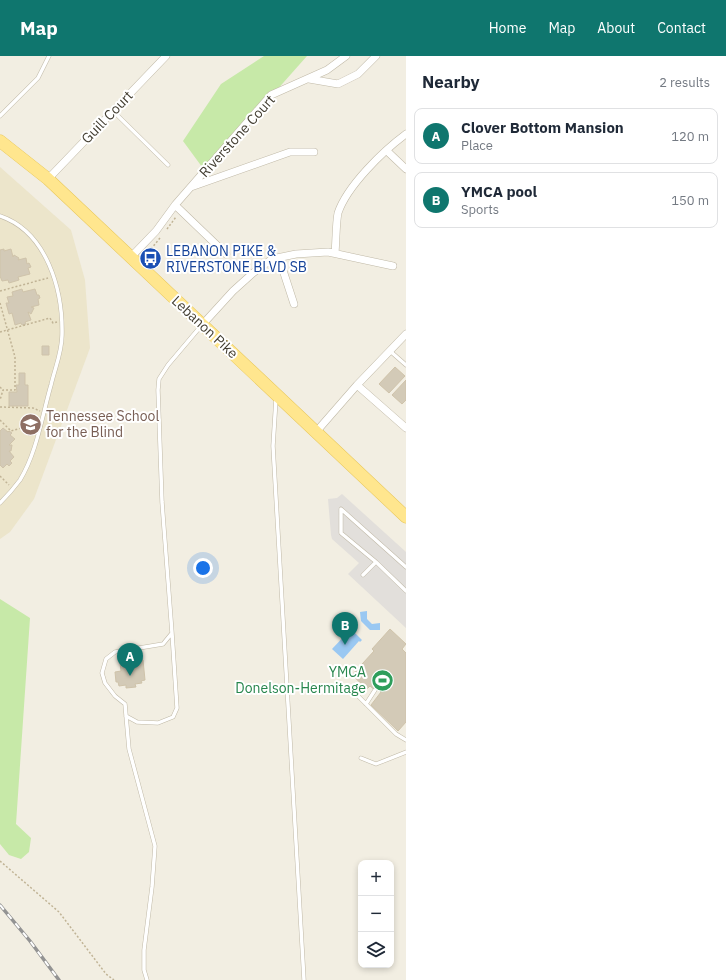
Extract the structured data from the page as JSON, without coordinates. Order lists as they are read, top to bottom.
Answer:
{
  "streets": {
    "main road": ["Lebanon Pike"],
    "street": ["Guill Court", "Riverstone Court"]
  },
  "crossings": [
    ["Guill Court", "Lebanon Pike"],
    ["Riverstone Court", "Lebanon Pike"]
  ],
  "places": {
    "bus stop": ["LEBANON PIKE & RIVERSTONE BLVD SB"],
    "school or university": ["Tennessee School for the Blind"],
    "sports": ["YMCA Donelson-Hermitage"]
  },
  "page": {
    "header": "Map",
    "nav": [
      "Home",
      "Map",
      "About",
      "Contact"
    ],
    "heading": ["Nearby", "2 results"],
    "list": [
      {
        "mark": "A",
        "name": "Clover Bottom Mansion",
        "note": "Place",
        "value": "120 m"
      },
      {
        "mark": "B",
        "name": "YMCA pool",
        "note": "Sports",
        "value": "150 m"
      }
    ],
    "pins": ["B", "A"],
    "map_buttons": ["+", "−"]
  }
}
